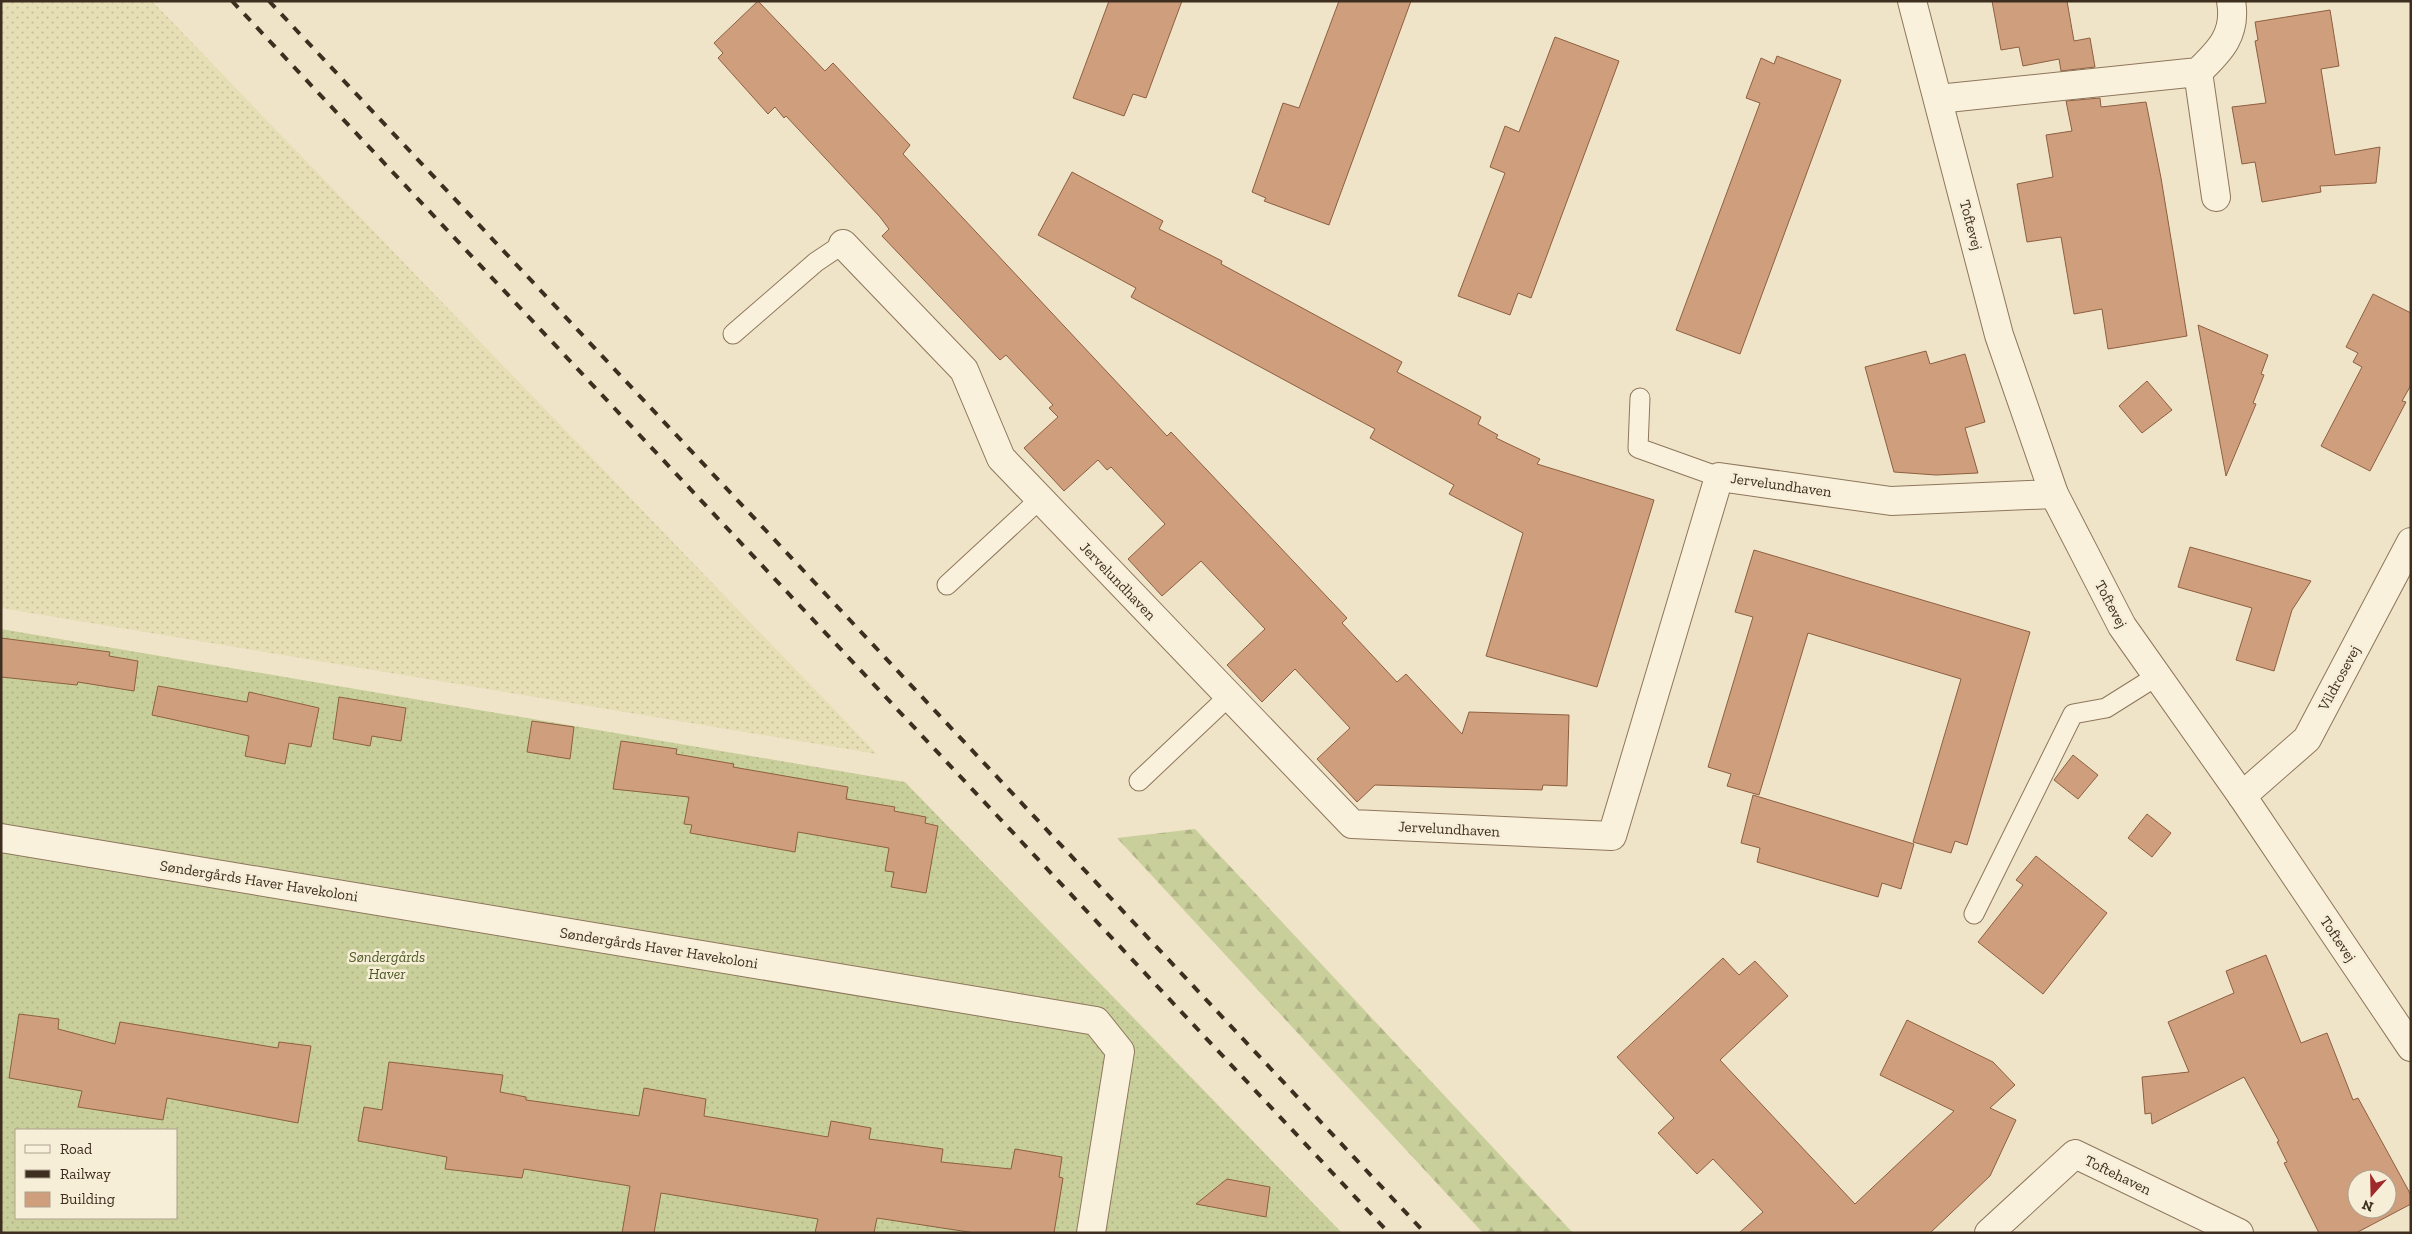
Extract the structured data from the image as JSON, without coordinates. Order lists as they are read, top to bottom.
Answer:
{
  "streets": {
    "street": [
      "Toftevej",
      "Jervelundhaven",
      "Vildrosevej",
      "Søndergårds Haver Havekoloni",
      "Toftehaven"
    ]
  },
  "crossings": [
    ["Toftevej", "Jervelundhaven"],
    ["Toftevej", "Vildrosevej"]
  ],
  "parks": ["Søndergårds Haver"],
  "legend": ["Road", "Railway", "Building"],
  "north": "bottom"
}
